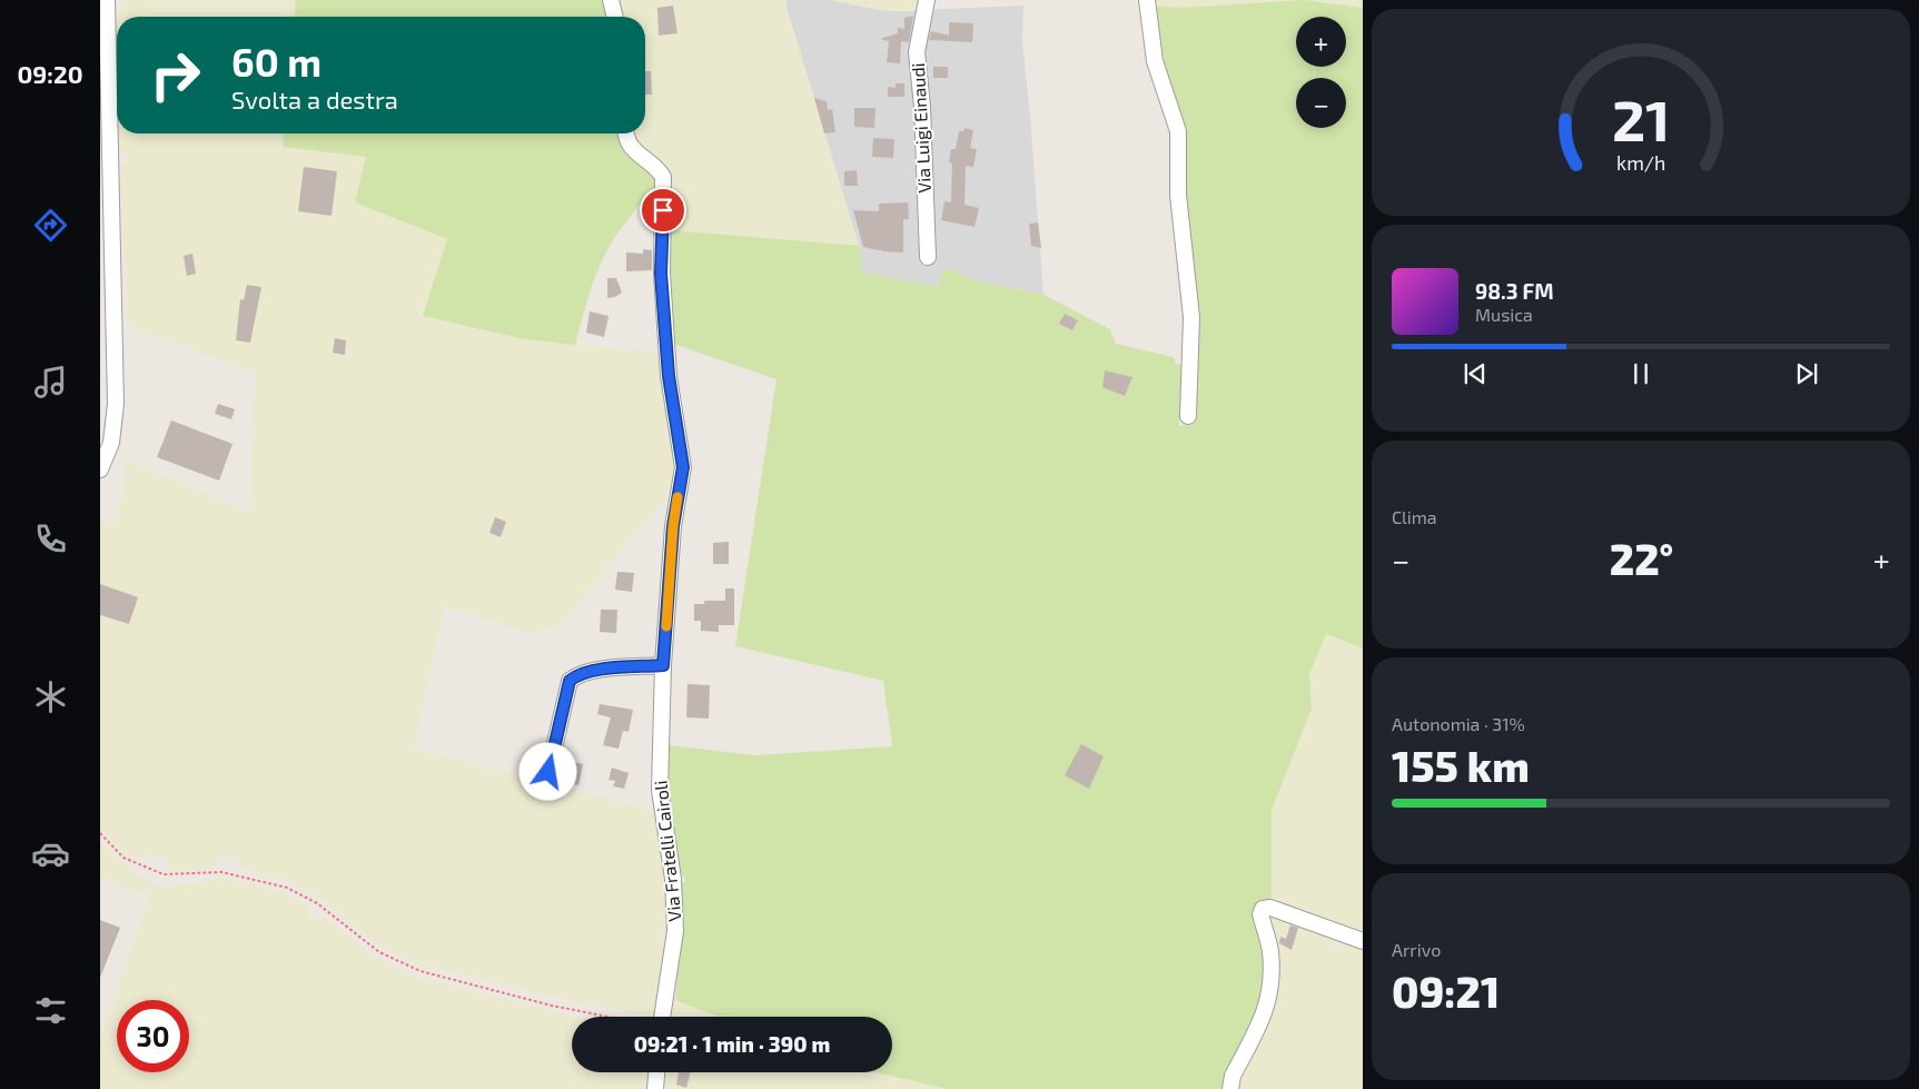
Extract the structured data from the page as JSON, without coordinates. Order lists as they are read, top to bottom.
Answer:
{
  "streets": {
    "street": ["Via Luigi Einaudi", "Via Fratelli Cairoli"]
  },
  "page": {
    "tabs": "09:20",
    "map_buttons": ["+", "−"],
    "turn": ["60 m", "Svolta a destra"],
    "song": ["98.3 FM", "Musica"],
    "tile": [
      "Clima",
      ["Autonomia · 31%", "155 km"],
      ["Arrivo", "09:21"]
    ],
    "heat": ["−", "22°", "+"],
    "limit": "30",
    "trip": "09:21 · 1 min · 390 m",
    "gauge": ["21", "km/h"]
  }
}
